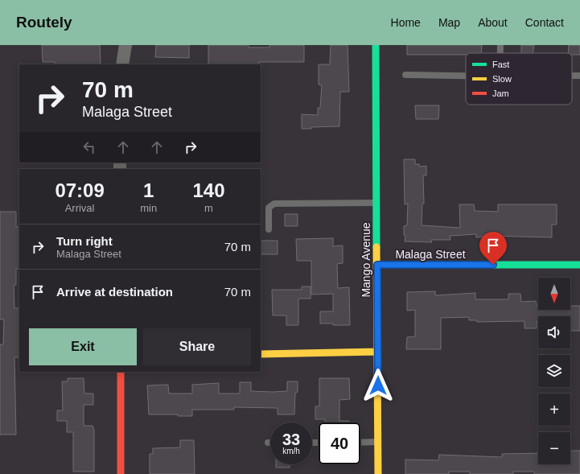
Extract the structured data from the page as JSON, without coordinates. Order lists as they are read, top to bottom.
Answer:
{
  "streets": {
    "street": ["Malaga Street", "Mango Avenue"]
  },
  "crossings": [
    ["Malaga Street", "Mango Avenue"]
  ],
  "legend": ["Fast", "Slow", "Jam"],
  "north": "bottom",
  "page": {
    "header": "Routely",
    "nav": [
      "Home",
      "Map",
      "About",
      "Contact"
    ],
    "turn": ["70 m", "Malaga Street"],
    "eta": [
      "07:09",
      "Arrival",
      "1",
      "min",
      "140",
      "m"
    ],
    "list": [
      {
        "name": "Turn right",
        "note": "Malaga Street",
        "value": "70 m"
      },
      {
        "name": "Arrive at destination",
        "value": "70 m"
      }
    ],
    "map_buttons": ["+", "−"],
    "buttons": ["Exit", "Share"],
    "speed": "33 km/h",
    "limit": "40"
  }
}
